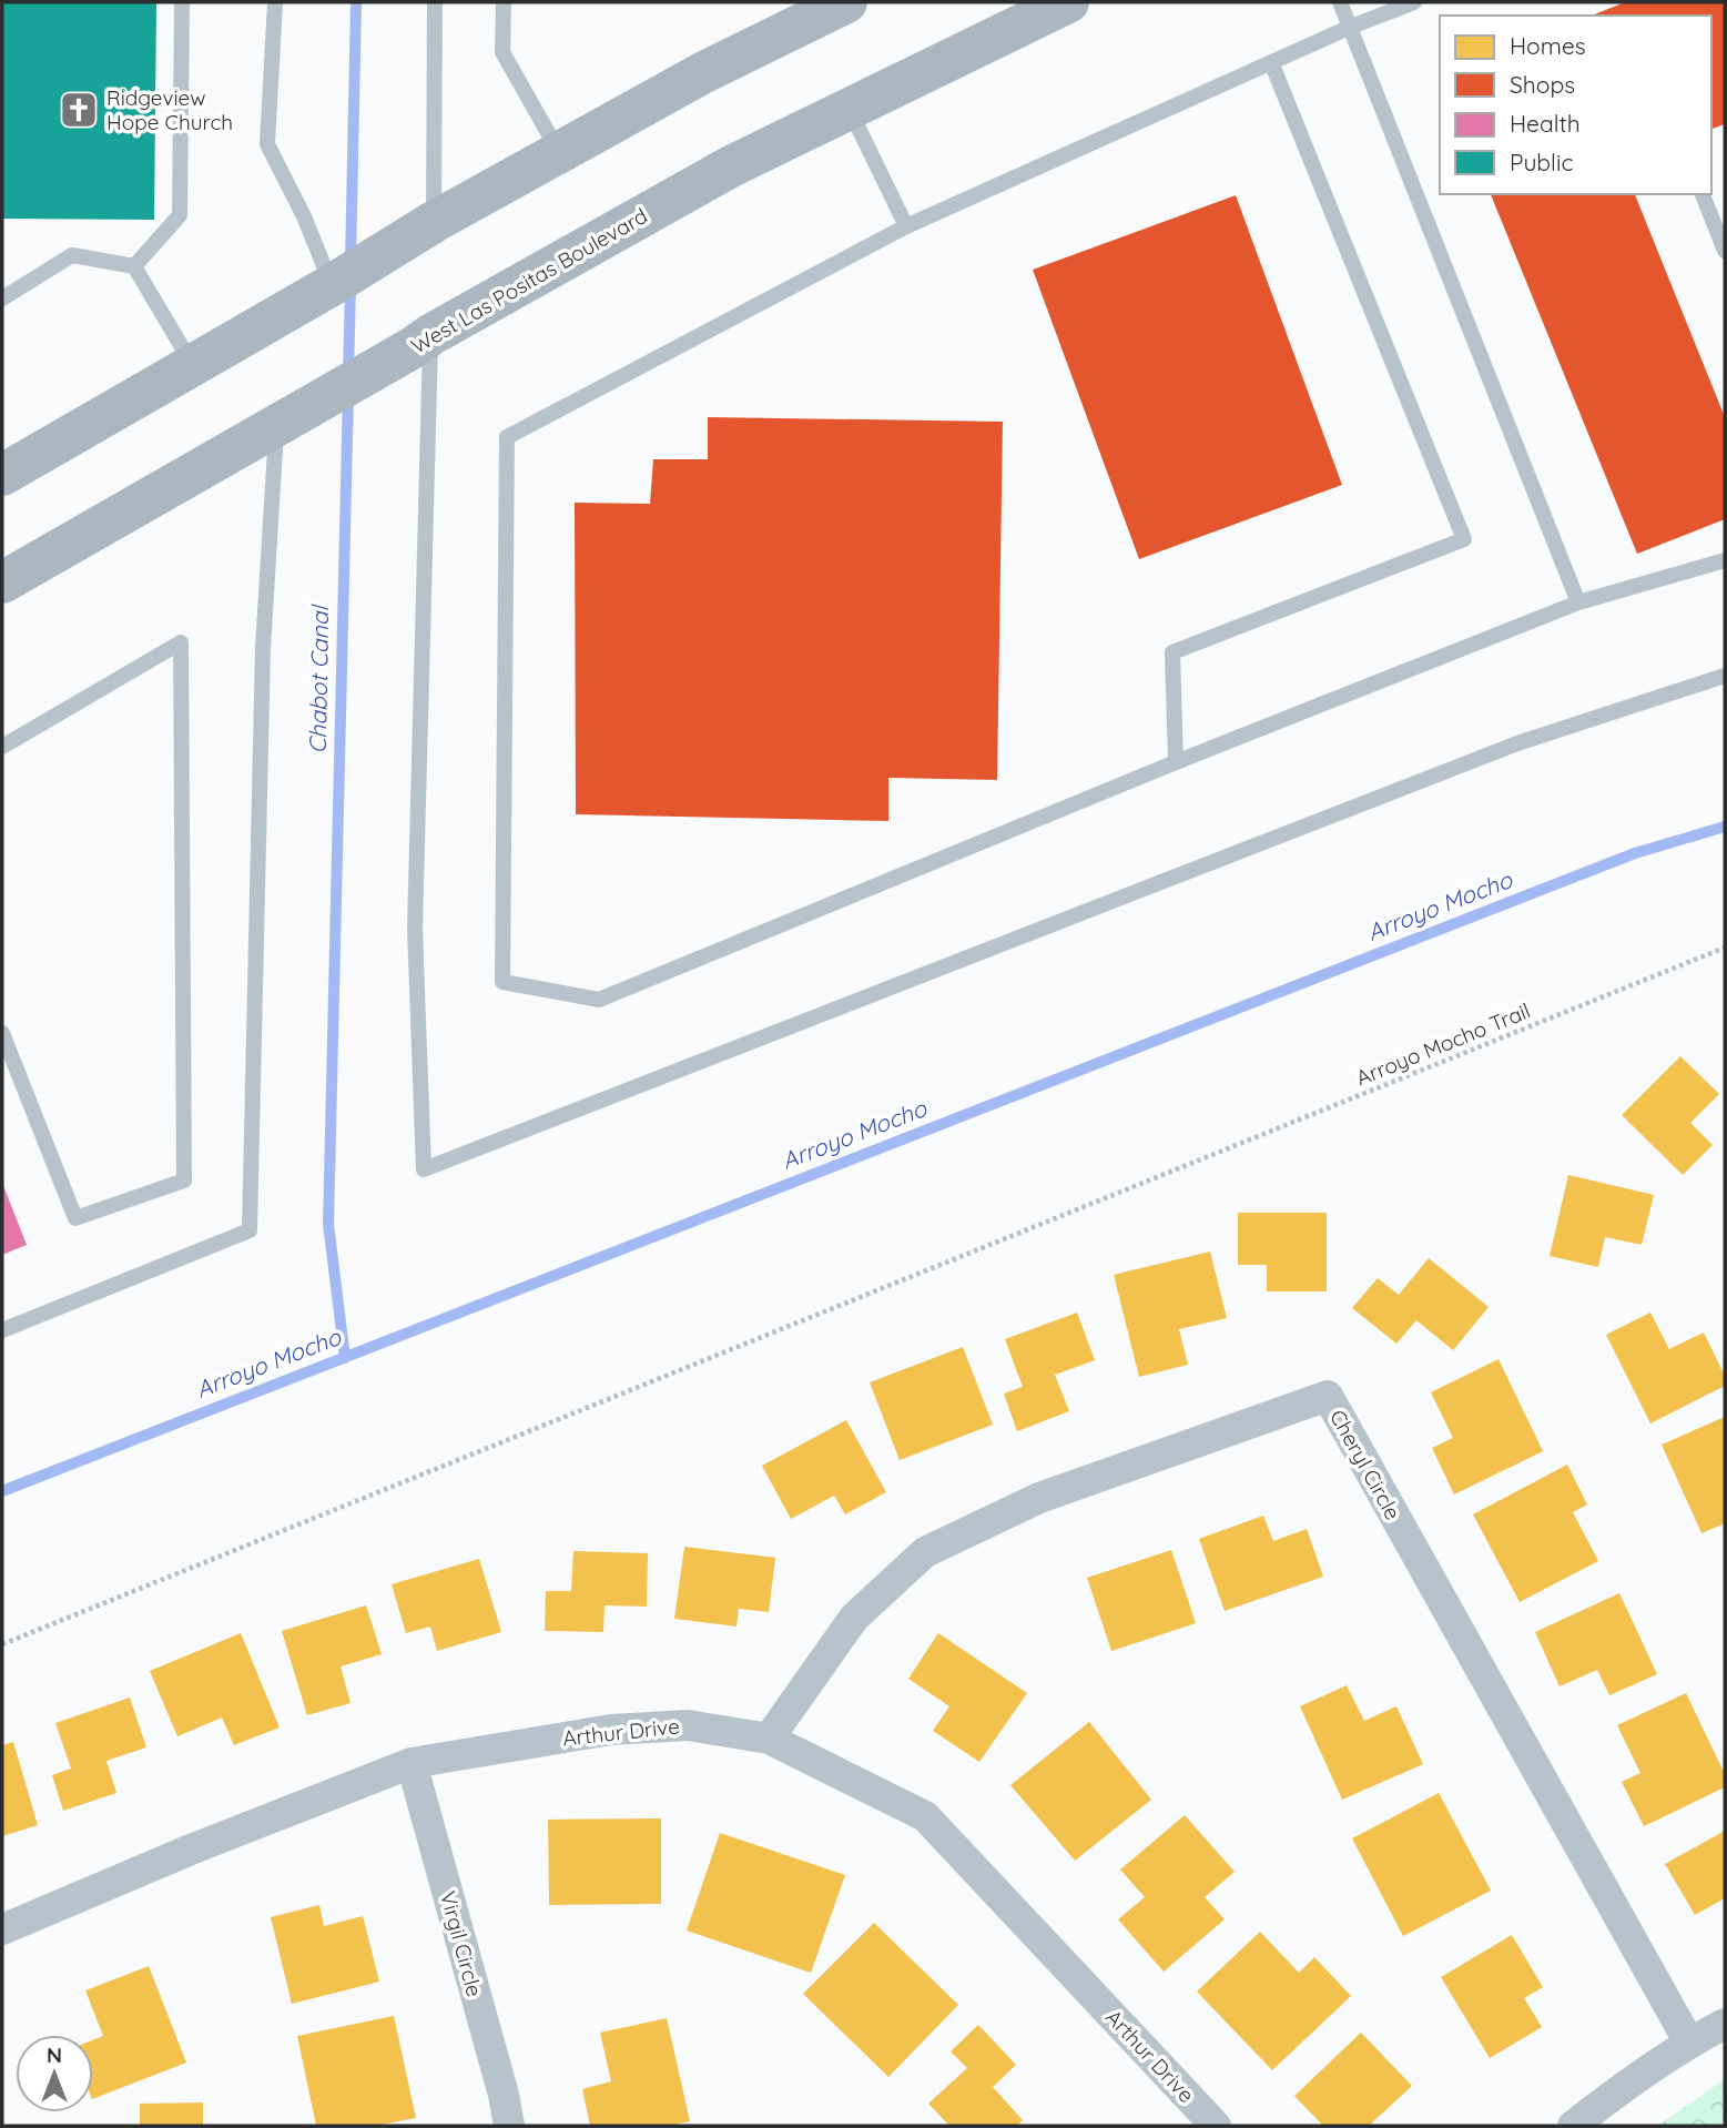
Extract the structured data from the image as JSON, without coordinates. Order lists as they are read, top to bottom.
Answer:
{
  "streets": {
    "main road": ["West Las Positas Boulevard"],
    "street": ["Cheryl Circle", "Arthur Drive", "Virgil Circle"],
    "path": ["Arroyo Mocho Trail"]
  },
  "crossings": [
    ["Cheryl Circle", "Arthur Drive"],
    ["Arthur Drive", "Virgil Circle"]
  ],
  "water": ["Chabot Canal", "Arroyo Mocho"],
  "places": {
    "church": ["Ridgeview Hope Church"]
  },
  "legend": [
    "Homes",
    "Shops",
    "Health",
    "Public"
  ],
  "north": "top"
}
